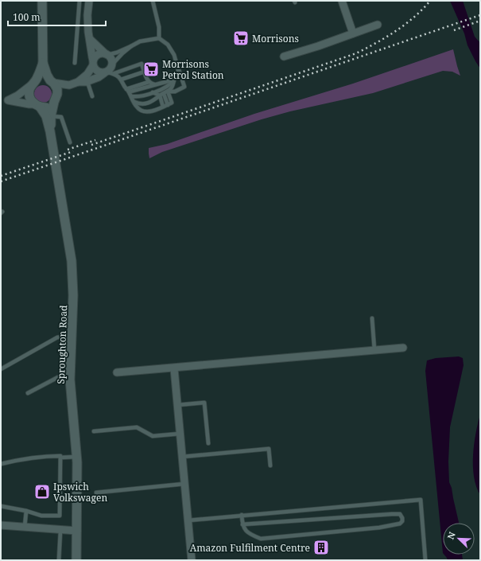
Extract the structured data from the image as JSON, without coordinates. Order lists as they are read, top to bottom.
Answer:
{
  "streets": {
    "street": ["Sproughton Road"]
  },
  "places": {
    "supermarket": ["Morrisons", "Morrisons Petrol Station"],
    "shop": ["Ipswich Volkswagen"],
    "building": ["Amazon Fulfilment Centre"]
  },
  "scale_bar": "100 m",
  "north": "top left"
}
